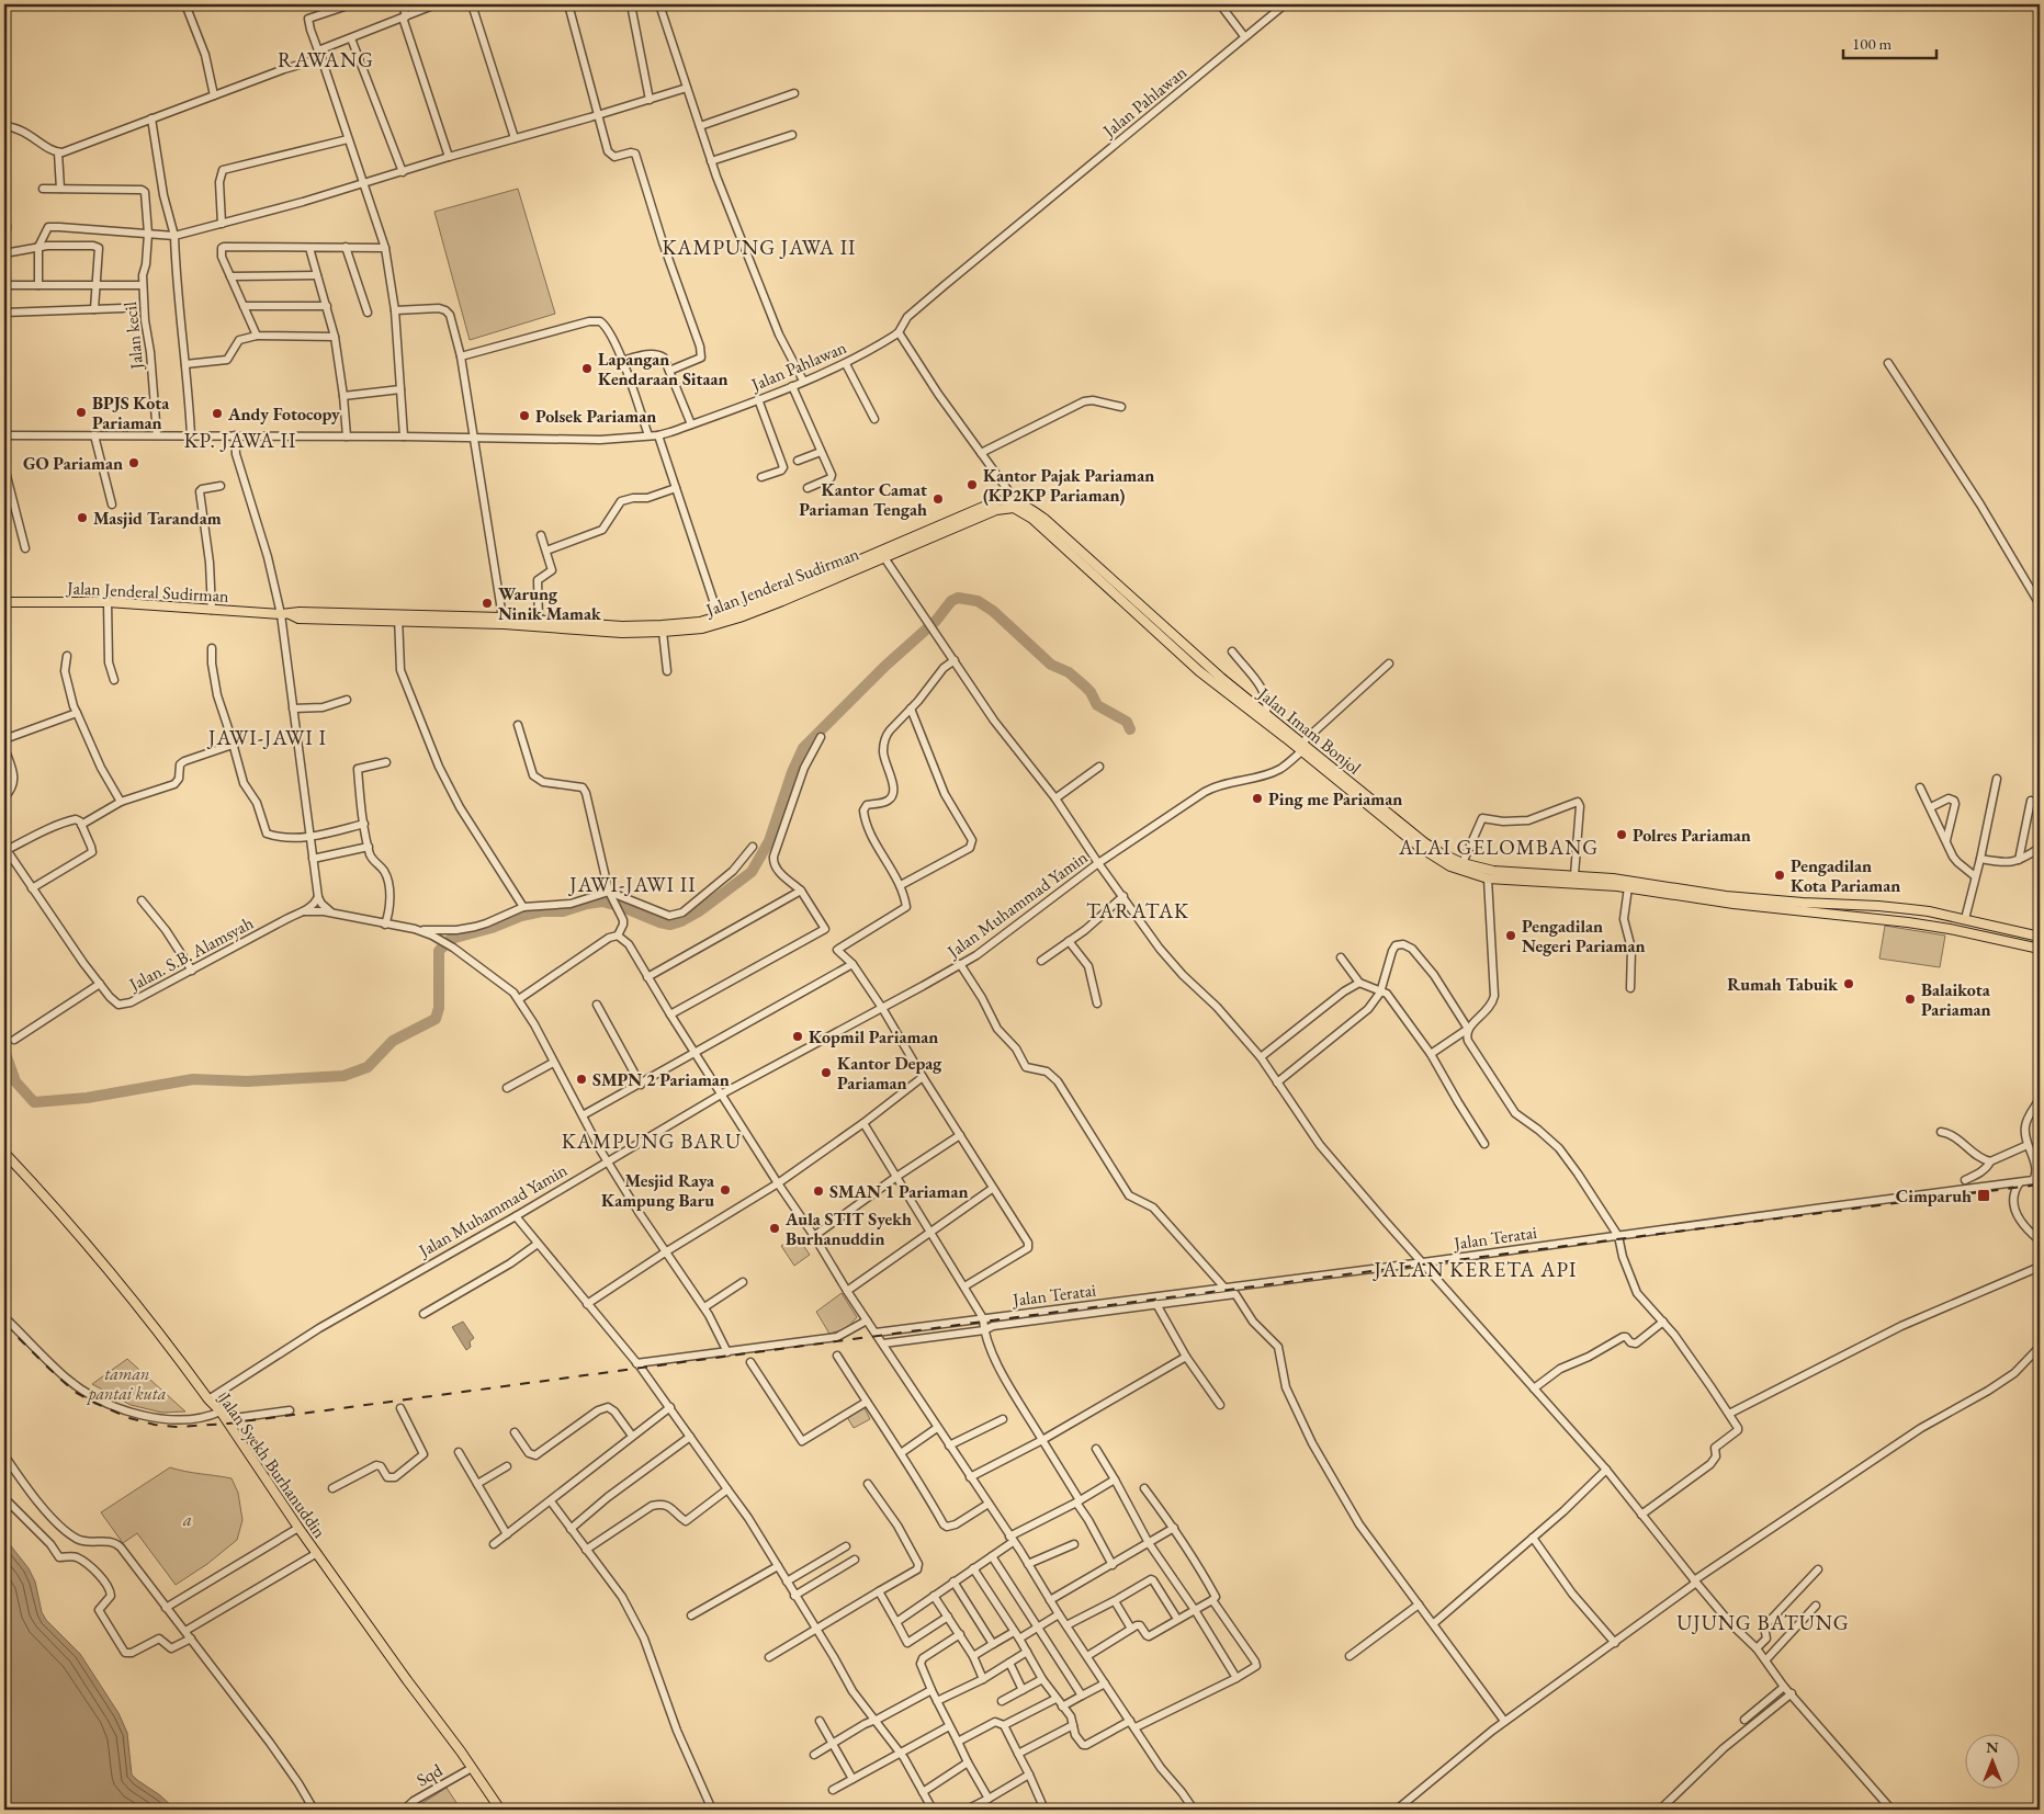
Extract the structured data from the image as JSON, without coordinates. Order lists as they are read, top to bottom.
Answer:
{
  "streets": {
    "main road": ["Jalan Jenderal Sudirman", "Jalan Imam Bonjol", "Jalan Syekh Burhanuddin"],
    "street": [
      "Jalan Pahlawan",
      "Jalan kecil",
      "Jalan Muhammad Yamin",
      "Jalan. S.B. Alamsyah",
      "Jalan Teratai",
      "Sqd"
    ]
  },
  "crossings": [
    ["Jalan Pahlawan", "Jalan kecil"],
    ["Jalan Jenderal Sudirman", "Jalan Imam Bonjol"],
    ["Jalan Imam Bonjol", "Jalan Muhammad Yamin"],
    ["Jalan Muhammad Yamin", "Jalan Syekh Burhanuddin"],
    ["Jalan Syekh Burhanuddin", "Sqd"]
  ],
  "districts": [
    "RAWANG",
    "KAMPUNG JAWA II",
    "KP. JAWA II",
    "JAWI-JAWI I",
    "ALAI GELOMBANG",
    "JAWI-JAWI II",
    "TARATAK",
    "KAMPUNG BARU",
    "JALAN KERETA API",
    "UJUNG BATUNG"
  ],
  "parks": ["taman pantai kuta", "a"],
  "places": {
    "other": [
      "Lapangan Kendaraan Sitaan",
      "BPJS Kota Pariaman",
      "Andy Fotocopy",
      "Polsek Pariaman",
      "GO Pariaman",
      "Kantor Pajak Pariaman (KP2KP Pariaman)",
      "Kantor Camat Pariaman Tengah",
      "Masjid Tarandam",
      "Warung Ninik Mamak",
      "Ping me Pariaman",
      "Polres Pariaman",
      "Pengadilan Kota Pariaman",
      "Pengadilan Negeri Pariaman",
      "Rumah Tabuik",
      "Balaikota Pariaman",
      "Kopmil Pariaman",
      "Kantor Depag Pariaman",
      "SMPN 2 Pariaman",
      "Mesjid Raya Kampung Baru",
      "SMAN 1 Pariaman",
      "Aula STIT Syekh Burhanuddin"
    ],
    "transit": ["Cimparuh"]
  },
  "scale_bar": "100 m",
  "north": "top"
}
